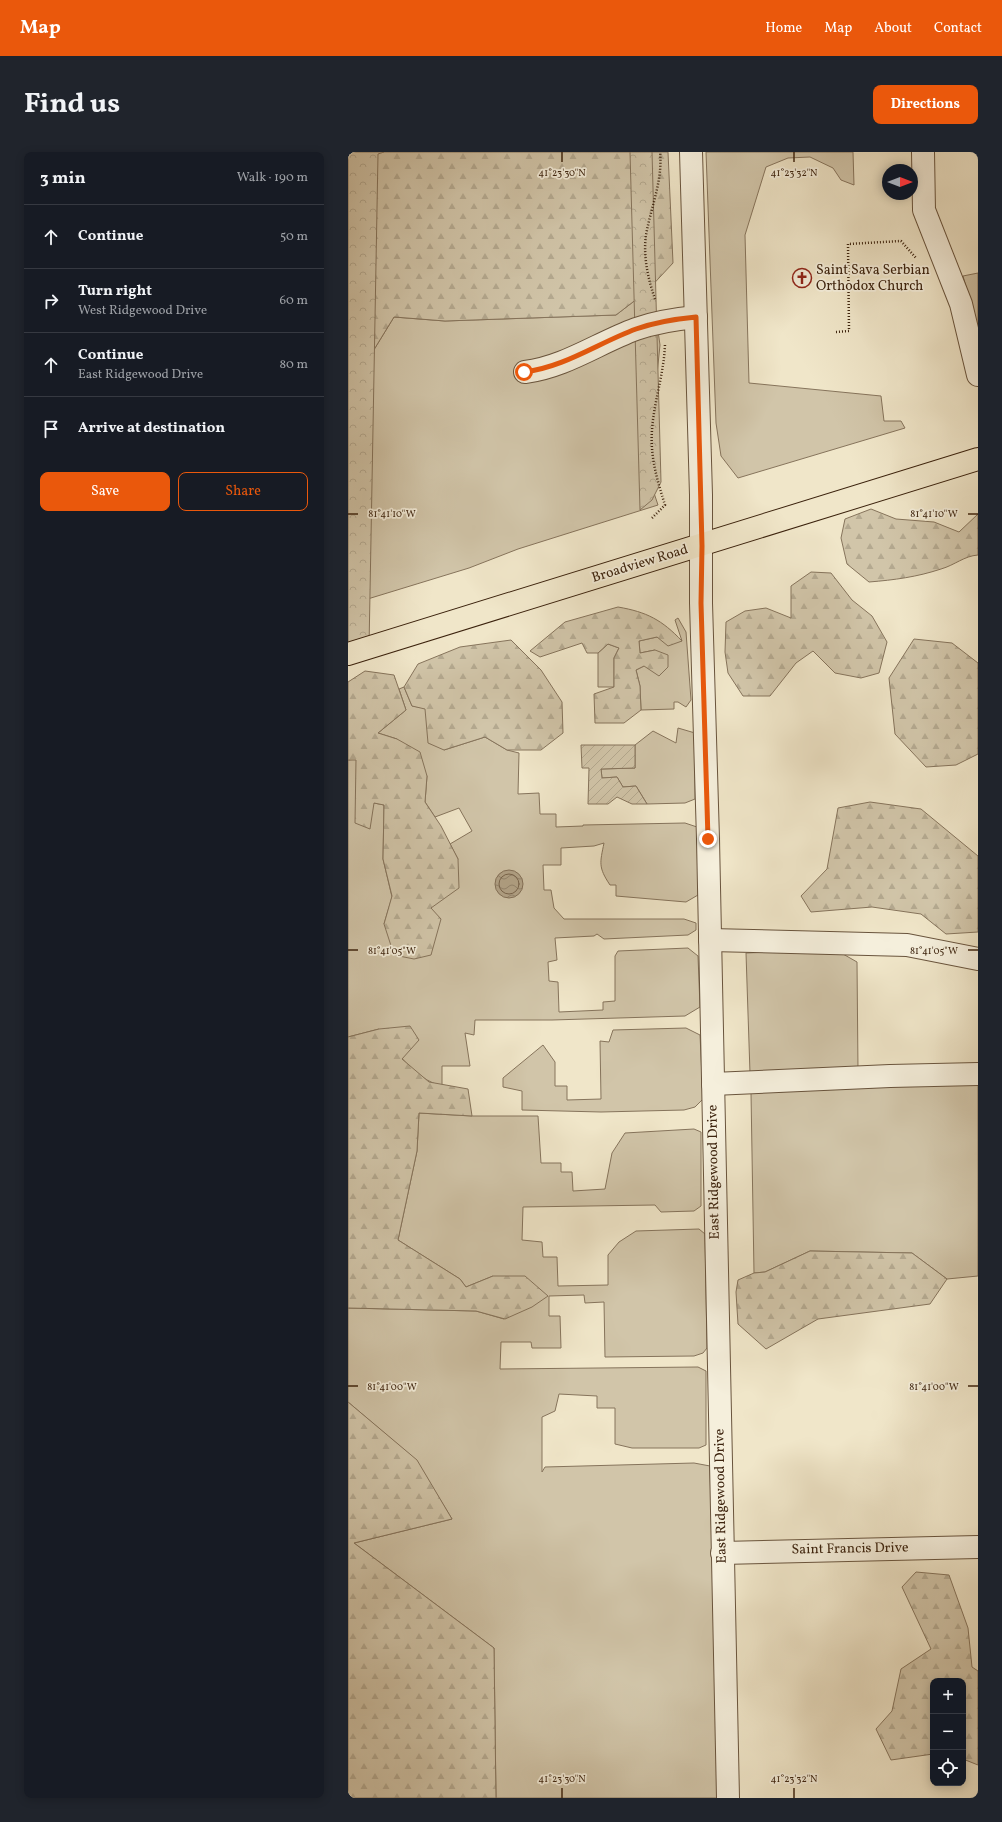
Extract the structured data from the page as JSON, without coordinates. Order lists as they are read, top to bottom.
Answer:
{
  "streets": {
    "main road": ["Broadview Road"],
    "street": ["East Ridgewood Drive", "Saint Francis Drive"]
  },
  "crossings": [
    ["Broadview Road", "East Ridgewood Drive"],
    ["East Ridgewood Drive", "Saint Francis Drive"]
  ],
  "places": {
    "church": ["Saint Sava Serbian Orthodox Church"]
  },
  "north": "right",
  "page": {
    "header": "Map",
    "nav": [
      "Home",
      "Map",
      "About",
      "Contact"
    ],
    "title": "Find us",
    "buttons": [
      "Directions",
      ["Save", "Share"]
    ],
    "heading": ["3 min", "Walk · 190 m"],
    "list": [
      ["Continue", "50 m"],
      ["Turn right", "West Ridgewood Drive", "60 m"],
      ["Continue", "East Ridgewood Drive", "80 m"],
      "Arrive at destination"
    ],
    "map_buttons": ["+", "−"]
  },
  "coordinates": [
    "41°23'30\"N",
    "41°23'32\"N",
    "81°41'10\"W",
    "81°41'05\"W",
    "81°41'00\"W"
  ]
}
